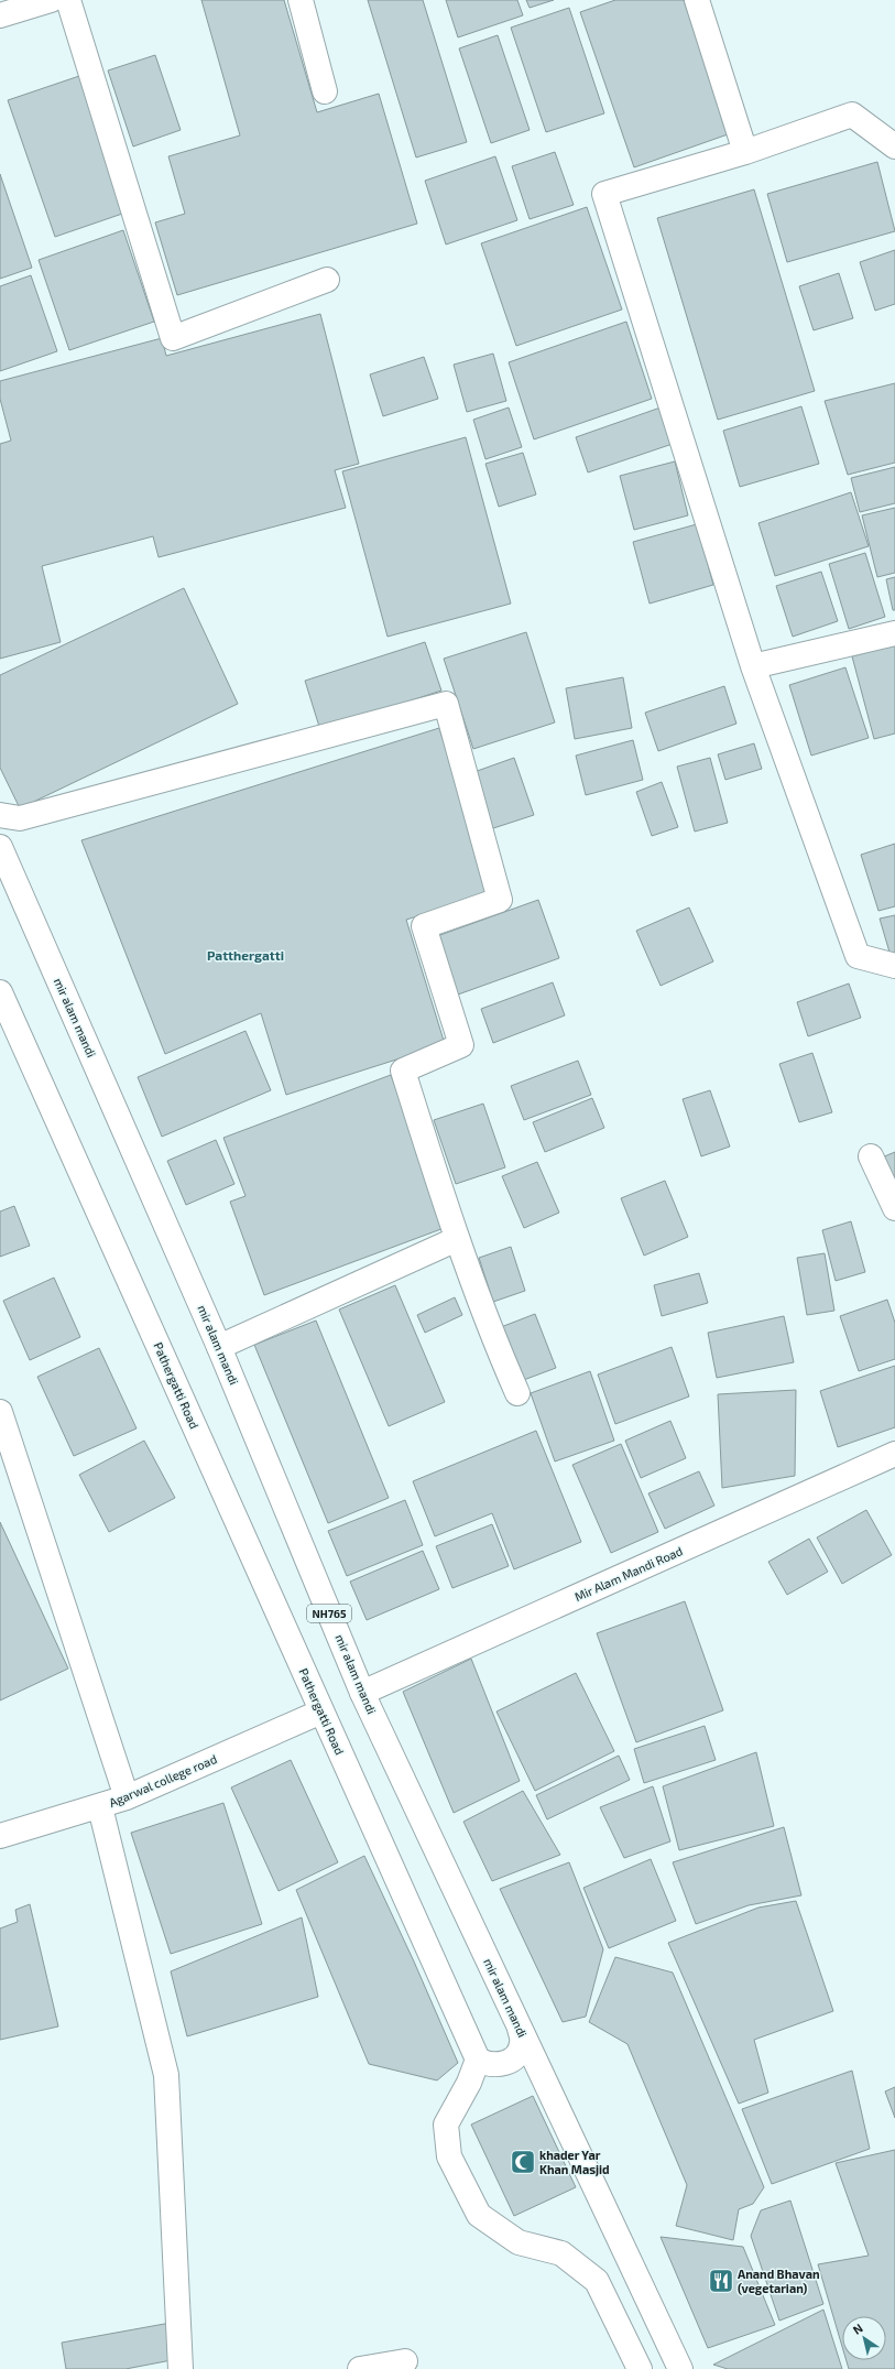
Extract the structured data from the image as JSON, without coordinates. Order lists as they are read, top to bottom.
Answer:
{
  "streets": {
    "main road": [
      "mir alam mandi",
      "Pathergatti Road",
      "Mir Alam Mandi Road",
      "NH765",
      "Agarwal college road"
    ]
  },
  "crossings": [
    ["mir alam mandi", "Mir Alam Mandi Road"],
    ["Pathergatti Road", "Agarwal college road"]
  ],
  "districts": ["Patthergatti"],
  "places": {
    "mosque": ["khader Yar Khan Masjid"],
    "restaurant": ["Anand Bhavan (vegetarian)"]
  },
  "north": "top left"
}
